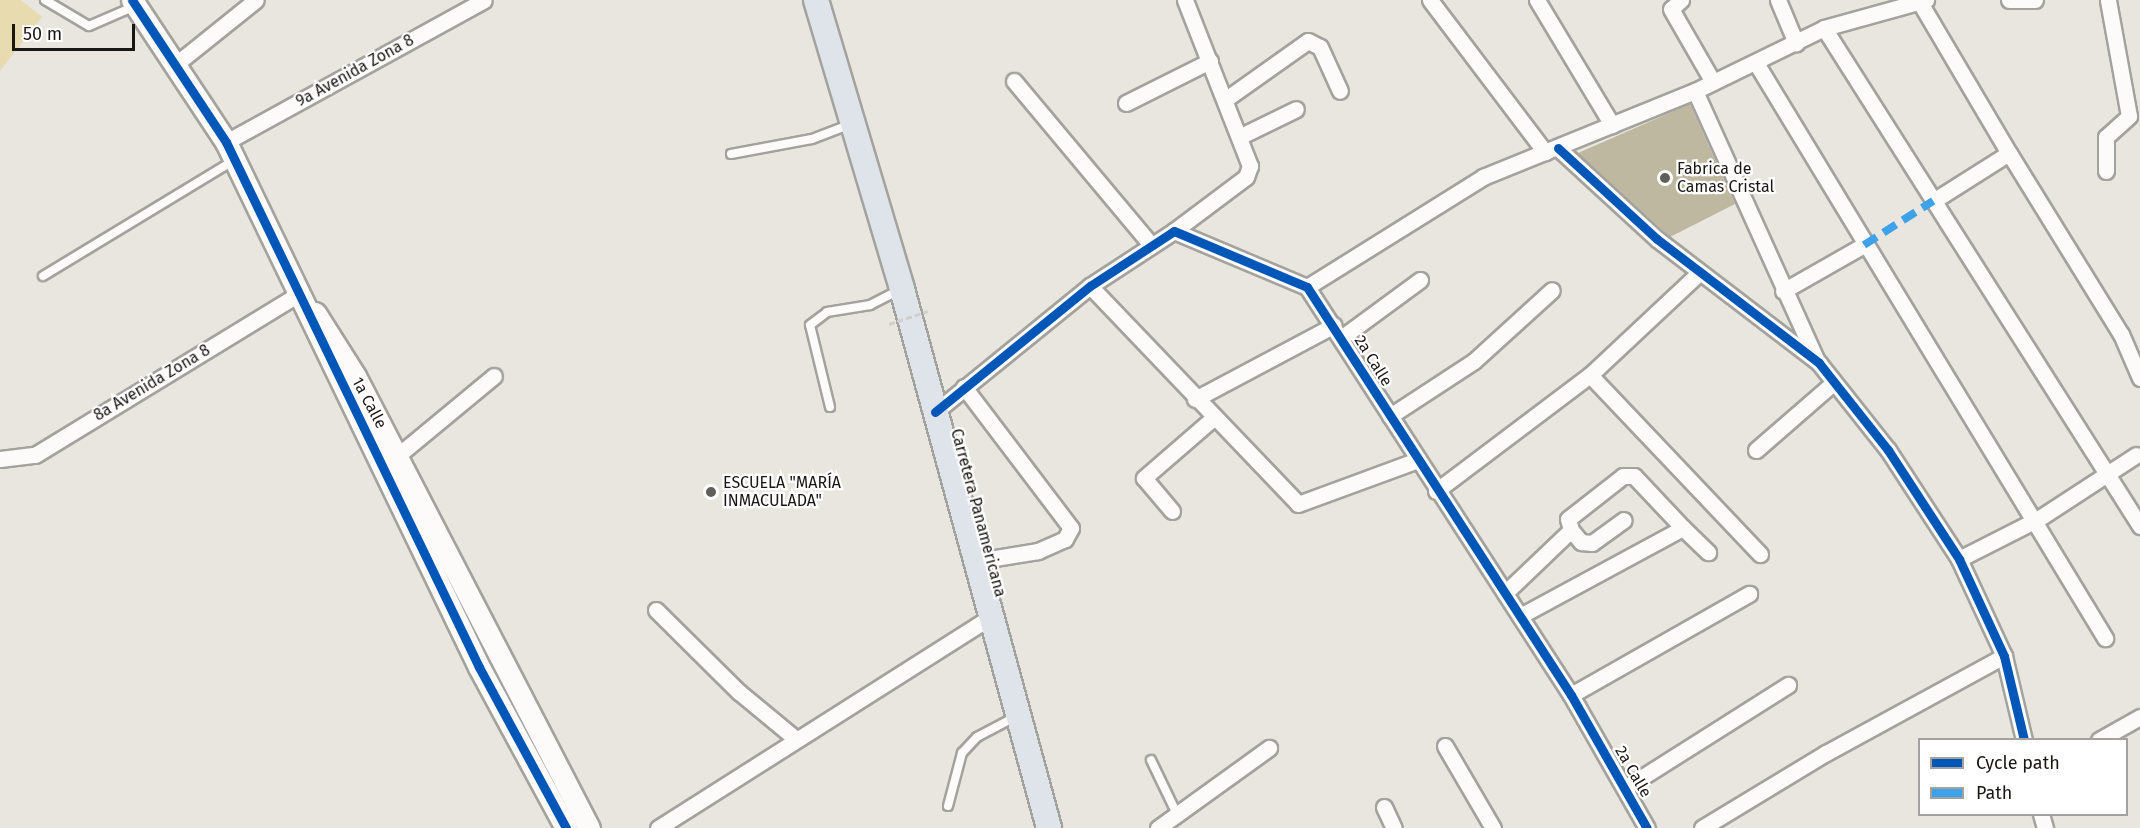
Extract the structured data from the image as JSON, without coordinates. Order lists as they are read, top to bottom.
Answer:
{
  "streets": {
    "main road": ["Carretera Panamericana"],
    "street": [
      "9a Avenida Zona 8",
      "2a Calle",
      "8a Avenida Zona 8",
      "1a Calle"
    ]
  },
  "crossings": [
    ["9a Avenida Zona 8", "1a Calle"],
    ["8a Avenida Zona 8", "1a Calle"]
  ],
  "places": ["Fabrica de Camas Cristal", "ESCUELA \"MARÍA INMACULADA\""],
  "legend": ["Cycle path", "Path"],
  "scale_bar": "50 m"
}
